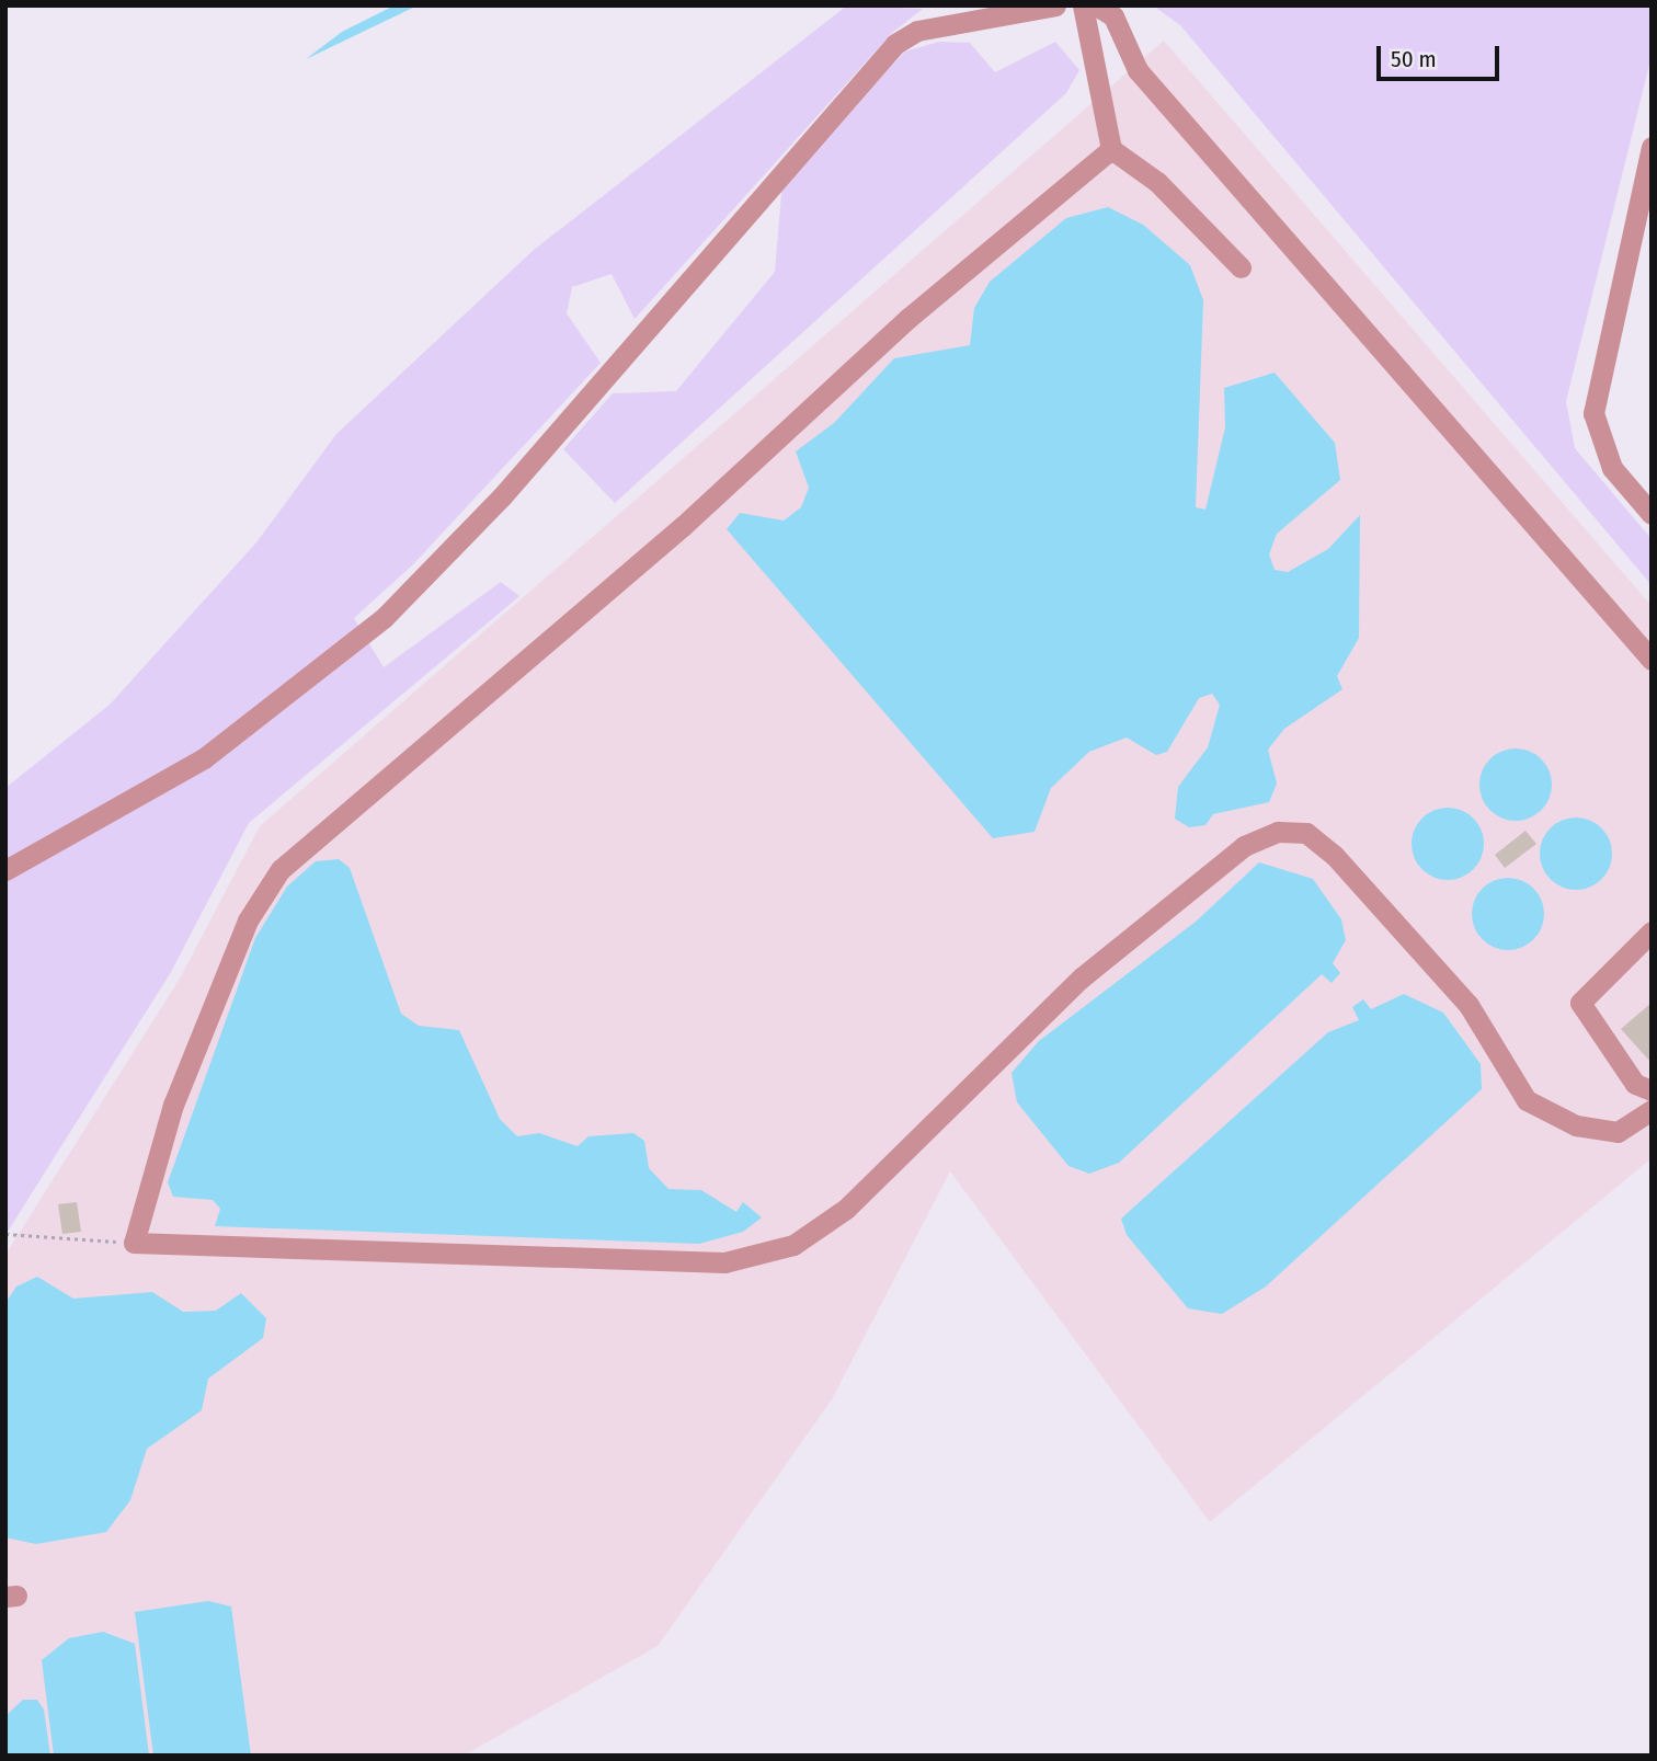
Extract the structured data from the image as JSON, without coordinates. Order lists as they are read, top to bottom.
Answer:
{
  "scale_bar": "50 m"
}
